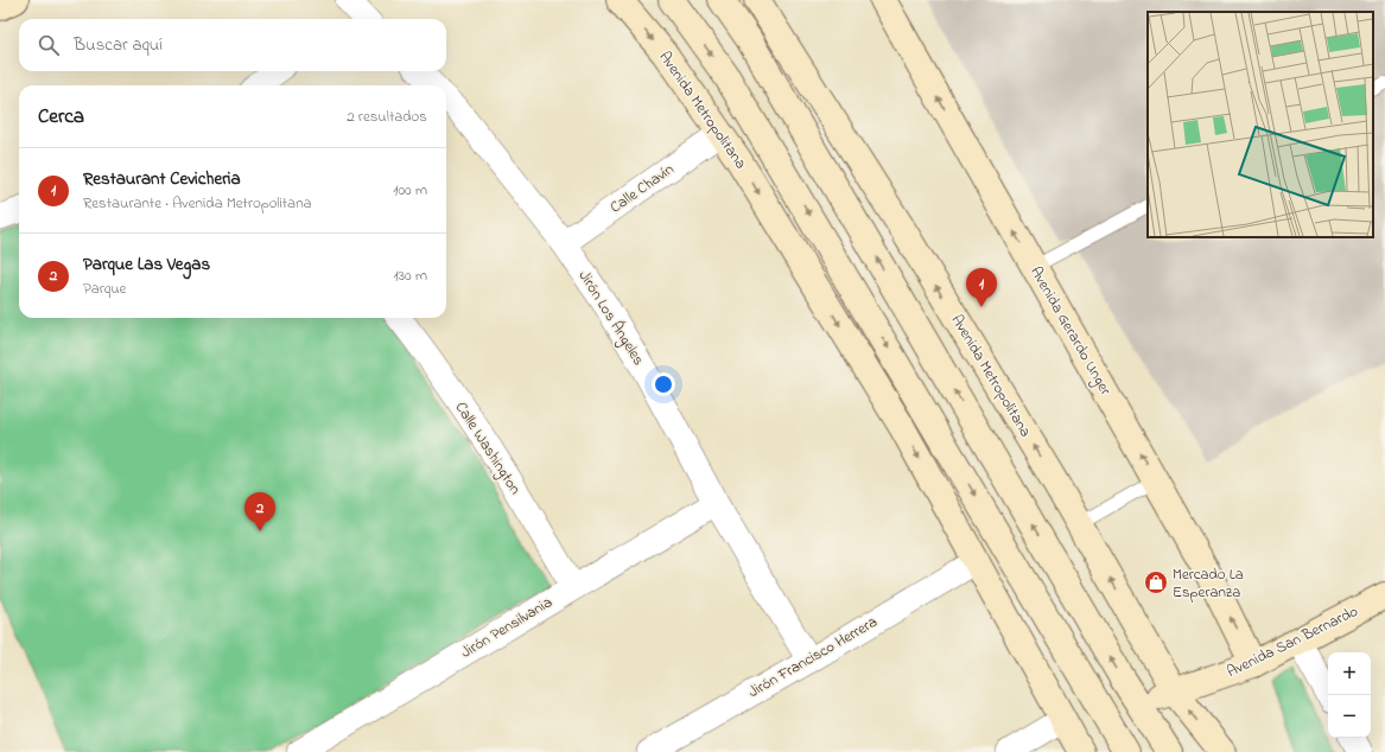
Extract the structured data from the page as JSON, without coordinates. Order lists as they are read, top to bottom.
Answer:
{
  "streets": {
    "street": [
      "Avenida Metropolitana",
      "Calle Chavín",
      "Jirón Los Ángeles",
      "Avenida Gerardo Unger",
      "Calle Washington",
      "Jirón Pensilvania",
      "Avenida San Bernardo",
      "Jirón Francisco Herrera"
    ]
  },
  "crossings": [
    ["Avenida Metropolitana", "Calle Chavín"],
    ["Avenida Metropolitana", "Avenida San Bernardo"],
    ["Avenida Metropolitana", "Jirón Francisco Herrera"],
    ["Calle Chavín", "Jirón Los Ángeles"],
    ["Jirón Los Ángeles", "Jirón Pensilvania"],
    ["Jirón Los Ángeles", "Jirón Francisco Herrera"],
    ["Avenida Gerardo Unger", "Avenida San Bernardo"],
    ["Calle Washington", "Jirón Pensilvania"]
  ],
  "places": {
    "shop": ["Mercado La Esperanza"]
  },
  "page": {
    "search": "Buscar aquí",
    "heading": ["Cerca", "2 resultados"],
    "list": [
      {
        "mark": "1",
        "name": "Restaurant Cevicheria",
        "note": "Restaurante · Avenida Metropolitana",
        "value": "100 m"
      },
      {
        "mark": "2",
        "name": "Parque Las Vegas",
        "note": "Parque",
        "value": "130 m"
      }
    ],
    "pins": ["1", "2"],
    "map_buttons": ["+", "−"]
  }
}
